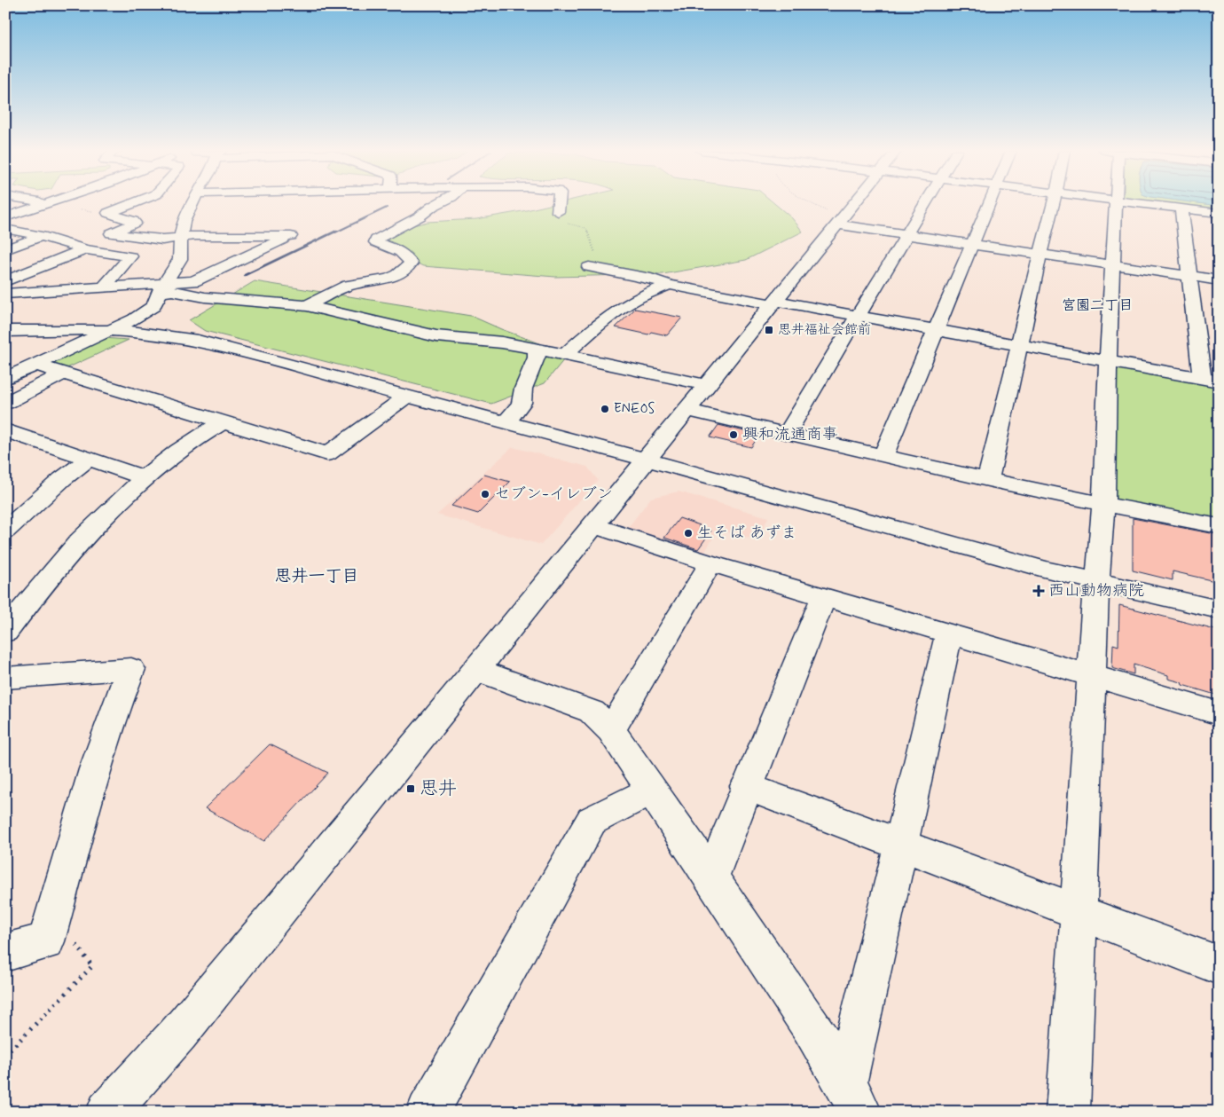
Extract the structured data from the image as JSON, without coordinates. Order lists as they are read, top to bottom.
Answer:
{
  "districts": ["宮園二丁目", "思井一丁目"],
  "places": {
    "transit": ["思井福祉会館前", "思井"],
    "other": [
      "ENEOS",
      "興和流通商事",
      "セブン-イレブン",
      "生そば あずま"
    ],
    "health": ["西山動物病院"]
  }
}
